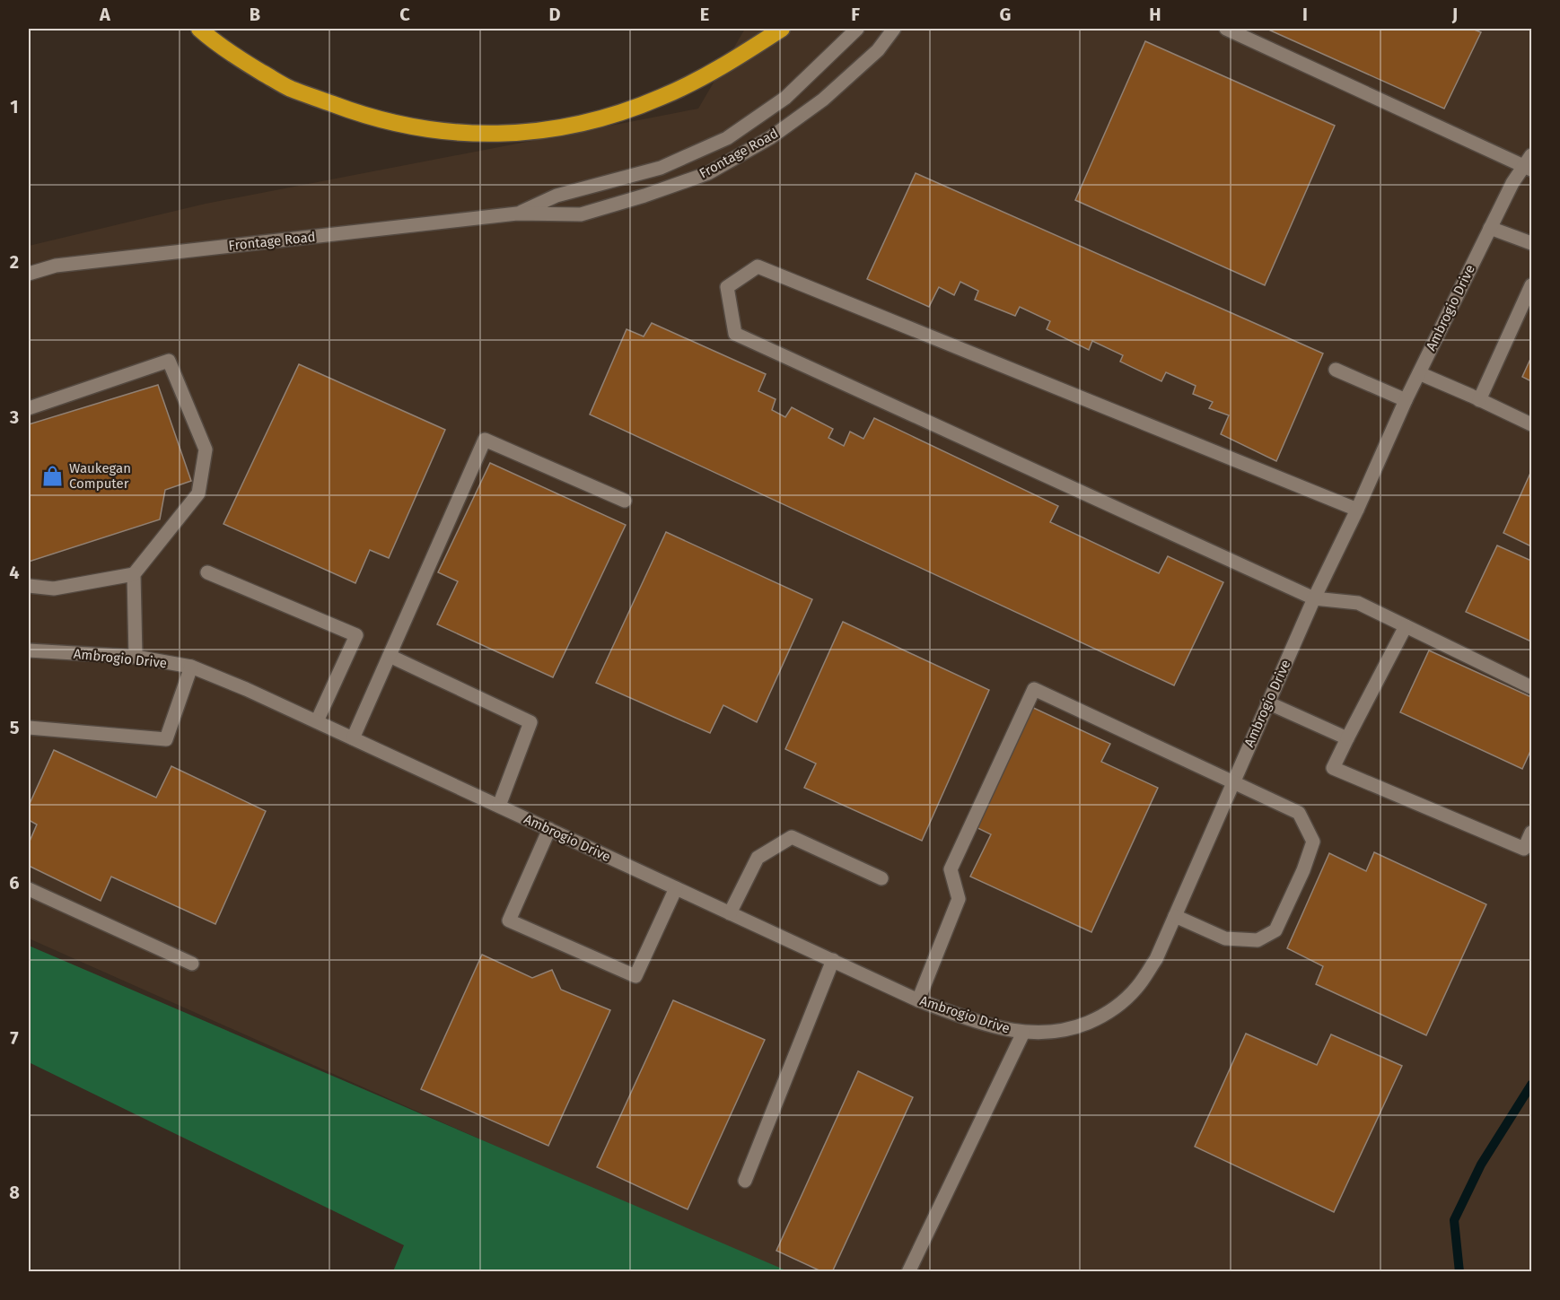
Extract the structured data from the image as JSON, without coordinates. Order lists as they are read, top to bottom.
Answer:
{
  "streets": {
    "street": ["Frontage Road", "Ambrogio Drive"]
  },
  "places": {
    "shop": ["Waukegan Computer"]
  },
  "grid": {
    "columns": [
      "A",
      "B",
      "C",
      "D",
      "E",
      "F",
      "G",
      "H",
      "I",
      "J"
    ],
    "rows": [
      "1",
      "2",
      "3",
      "4",
      "5",
      "6",
      "7",
      "8"
    ]
  }
}
